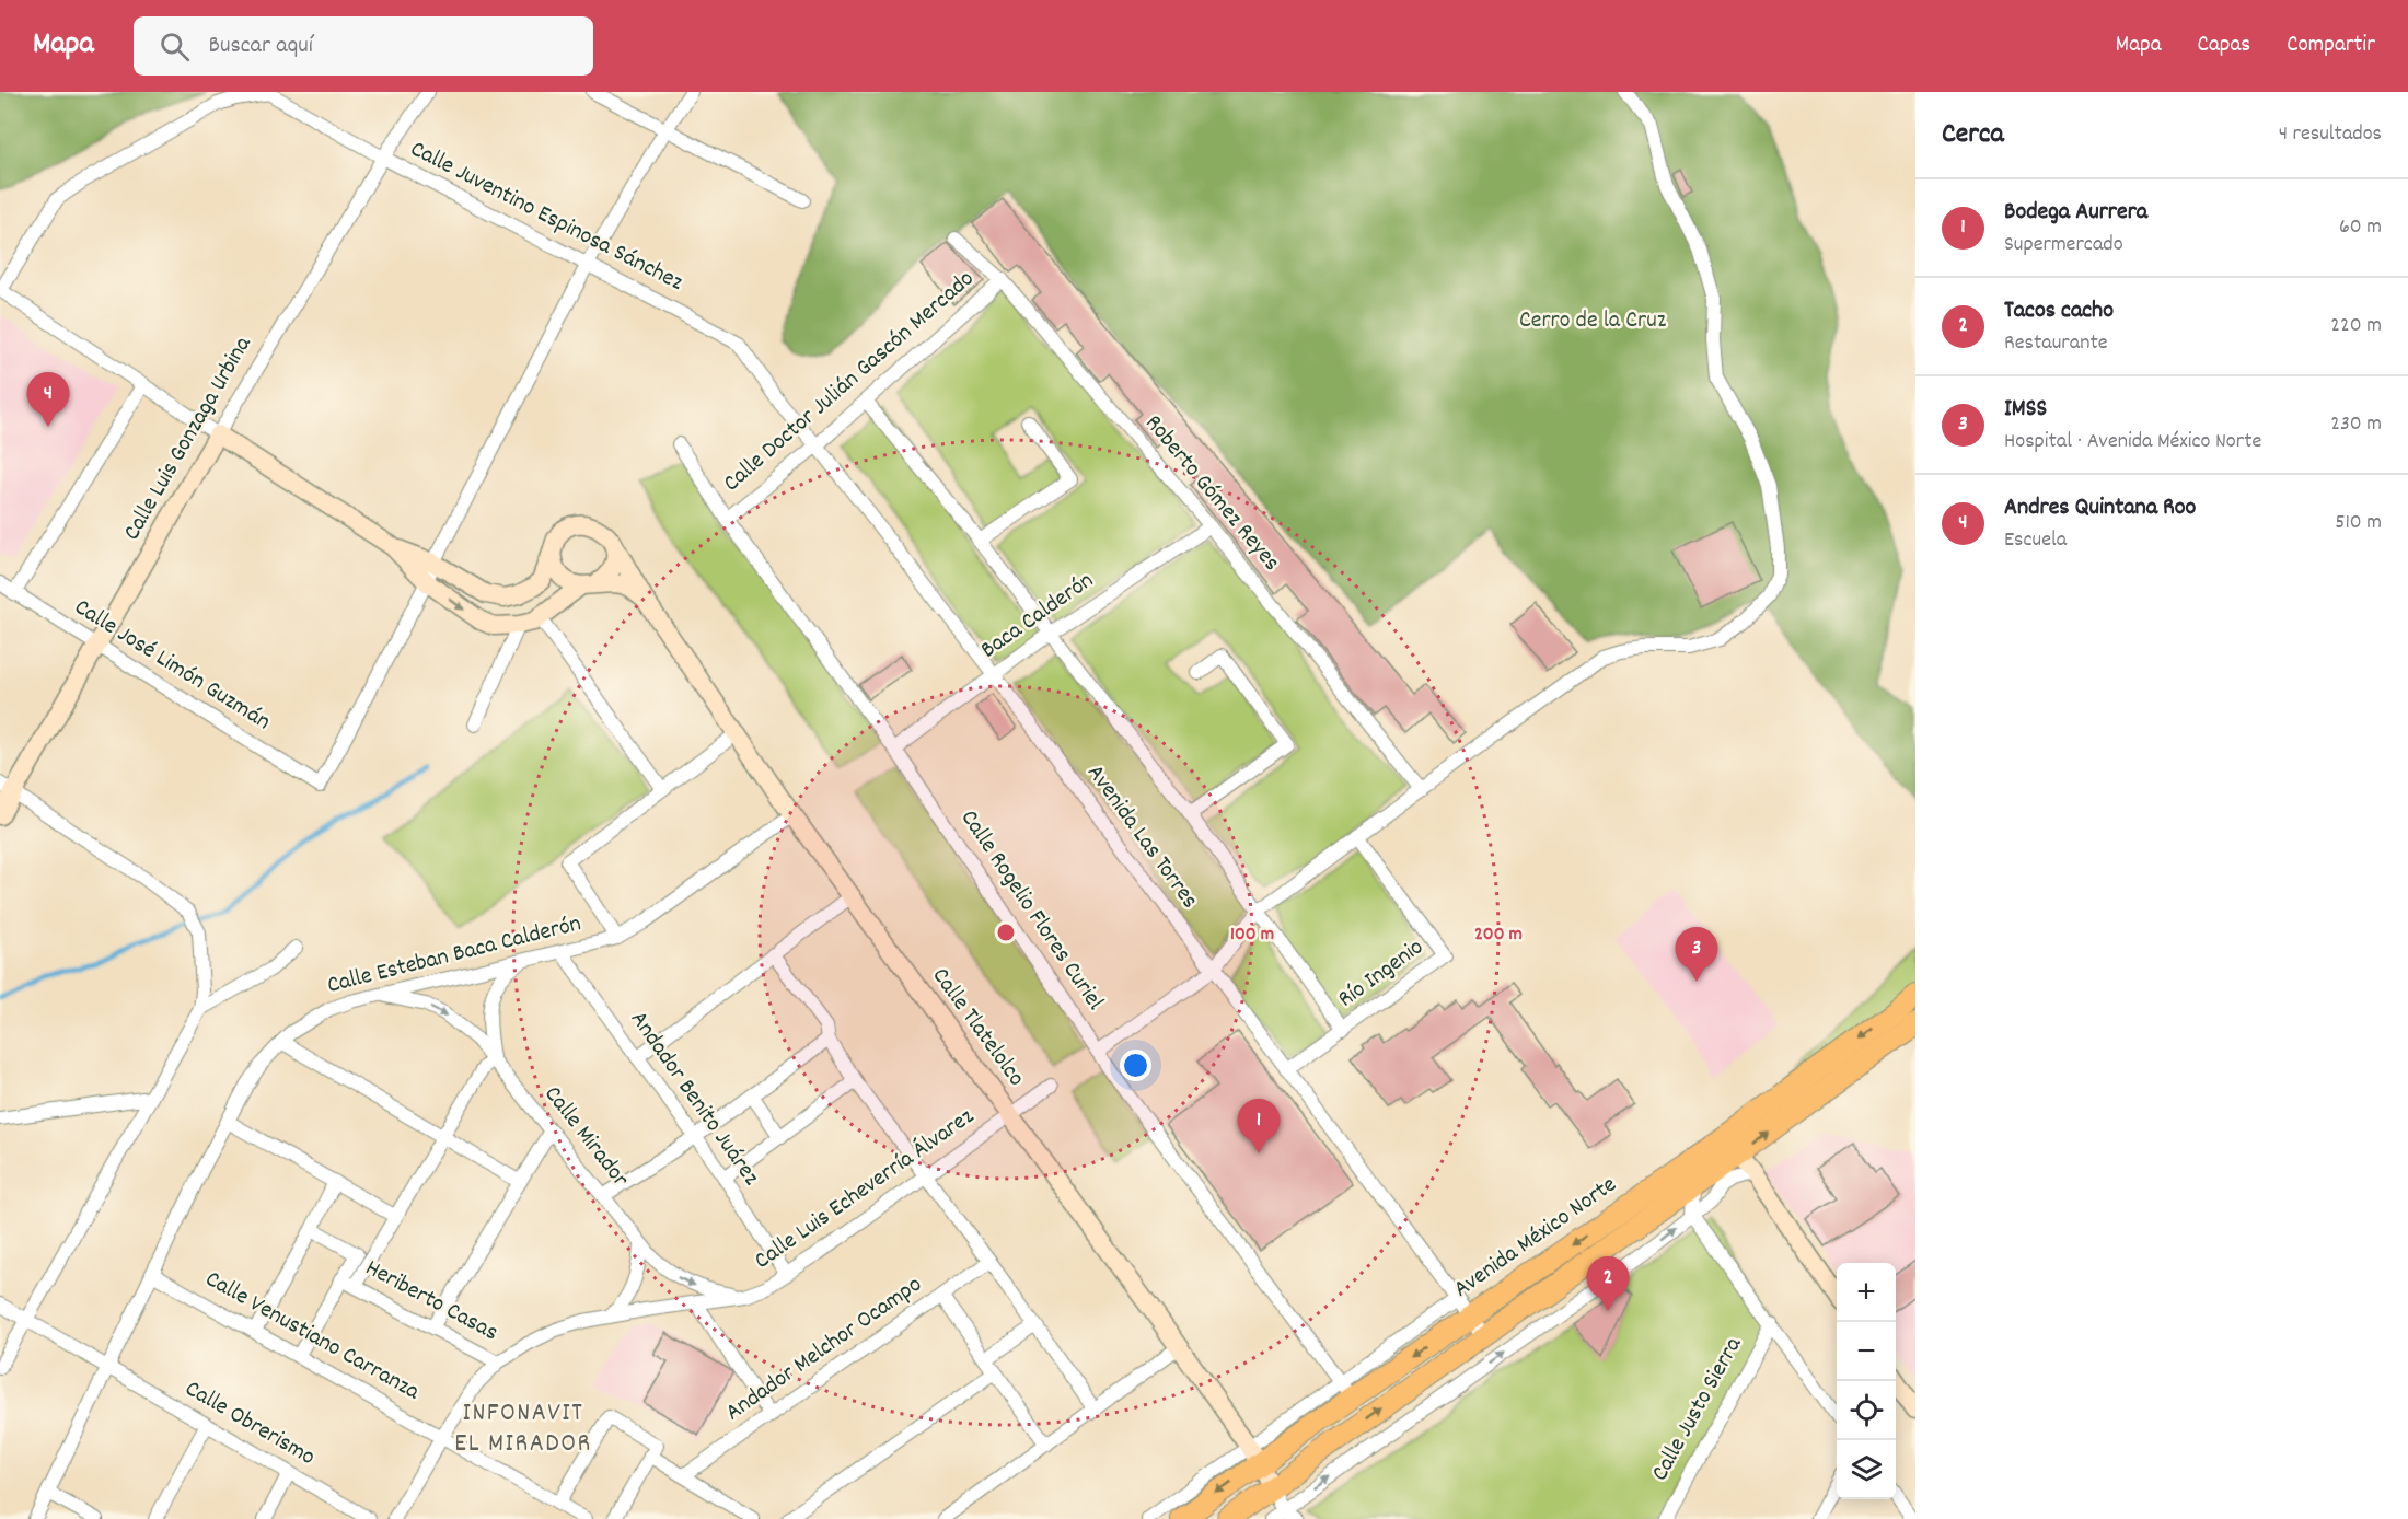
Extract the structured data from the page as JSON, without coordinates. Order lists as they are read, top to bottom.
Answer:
{
  "streets": {
    "main road": ["Avenida México Norte"],
    "street": [
      "Calle Juventino Espinosa Sánchez",
      "Calle Doctor Julián Gascón Mercado",
      "Calle Luis Gonzaga Urbina",
      "Roberto Gómez Reyes",
      "Baca Calderón",
      "Calle José Limón Guzmán",
      "Avenida Las Torres",
      "Calle Rogelio Flores Curiel",
      "Calle Esteban Baca Calderón",
      "Río Ingenio",
      "Calle Tlatelolco",
      "Andador Benito Juárez",
      "Calle Mirador",
      "Calle Luis Echeverría Álvarez",
      "Heriberto Casas",
      "Calle Venustiano Carranza",
      "Andador Melchor Ocampo",
      "Calle Justo Sierra",
      "Calle Obrerismo"
    ]
  },
  "crossings": [
    ["Calle Juventino Espinosa Sánchez", "Calle Luis Gonzaga Urbina"],
    ["Calle Juventino Espinosa Sánchez", "Avenida Las Torres"],
    ["Calle Doctor Julián Gascón Mercado", "Roberto Gómez Reyes"],
    ["Calle Doctor Julián Gascón Mercado", "Avenida Las Torres"],
    ["Calle Doctor Julián Gascón Mercado", "Calle Rogelio Flores Curiel"],
    ["Calle Luis Gonzaga Urbina", "Calle José Limón Guzmán"],
    ["Roberto Gómez Reyes", "Baca Calderón"],
    ["Baca Calderón", "Avenida Las Torres"],
    ["Baca Calderón", "Calle Rogelio Flores Curiel"],
    ["Avenida Las Torres", "Río Ingenio"],
    ["Avenida Las Torres", "Avenida México Norte"],
    ["Calle Rogelio Flores Curiel", "Avenida México Norte"],
    ["Calle Esteban Baca Calderón", "Calle Tlatelolco"],
    ["Calle Esteban Baca Calderón", "Andador Benito Juárez"],
    ["Calle Esteban Baca Calderón", "Calle Mirador"],
    ["Calle Esteban Baca Calderón", "Calle Venustiano Carranza"],
    ["Calle Esteban Baca Calderón", "Calle Obrerismo"],
    ["Calle Tlatelolco", "Calle Luis Echeverría Álvarez"],
    ["Calle Tlatelolco", "Avenida México Norte"],
    ["Andador Benito Juárez", "Calle Luis Echeverría Álvarez"],
    ["Calle Mirador", "Calle Luis Echeverría Álvarez"],
    ["Calle Luis Echeverría Álvarez", "Heriberto Casas"],
    ["Calle Luis Echeverría Álvarez", "Calle Venustiano Carranza"]
  ],
  "one_way": ["Calle Mirador"],
  "districts": ["INFONAVIT EL MIRADOR"],
  "parks": ["Cerro de la Cruz"],
  "page": {
    "header": "Mapa",
    "search": "Buscar aquí",
    "nav": ["Mapa", "Capas", "Compartir"],
    "heading": ["Cerca", "4 resultados"],
    "list": [
      {
        "mark": "1",
        "name": "Bodega Aurrera",
        "note": "Supermercado",
        "value": "60 m"
      },
      {
        "mark": "2",
        "name": "Tacos cacho",
        "note": "Restaurante",
        "value": "220 m"
      },
      {
        "mark": "3",
        "name": "IMSS",
        "note": "Hospital · Avenida México Norte",
        "value": "230 m"
      },
      {
        "mark": "4",
        "name": "Andres Quintana Roo",
        "note": "Escuela",
        "value": "510 m"
      }
    ],
    "pins": [
      "4",
      "3",
      "1",
      "2"
    ],
    "map_buttons": ["+", "−"]
  },
  "rings": ["100 m", "200 m"]
}
